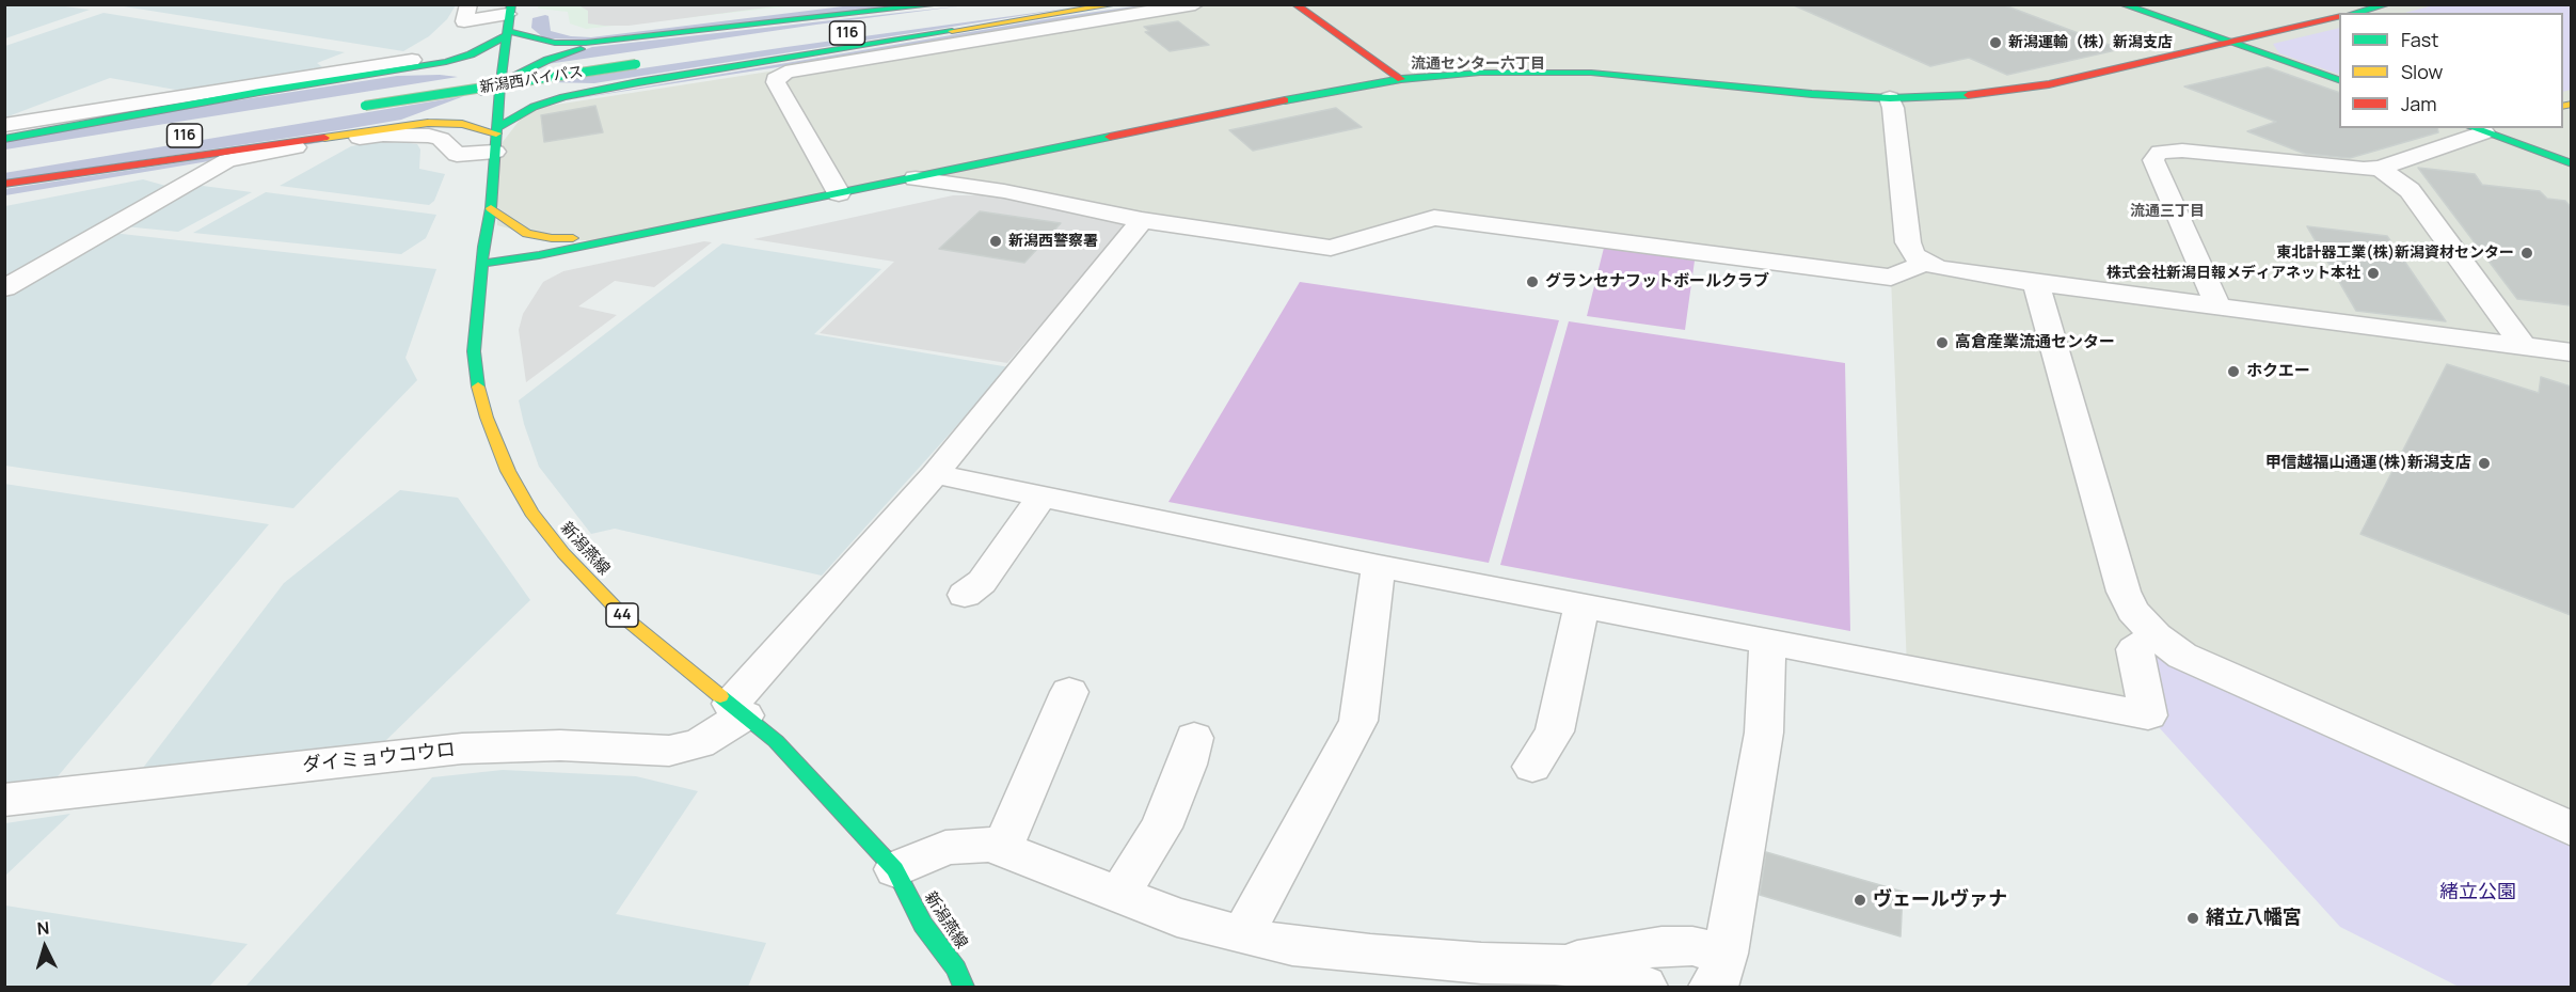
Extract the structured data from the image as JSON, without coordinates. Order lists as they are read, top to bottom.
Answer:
{
  "streets": {
    "main road": [
      "116",
      "新潟西バイパス",
      "新潟燕線",
      "44"
    ],
    "street": ["ダイミョウコウロ"]
  },
  "crossings": [
    ["新潟燕線", "ダイミョウコウロ"]
  ],
  "districts": ["流通センター六丁目", "流通三丁目"],
  "parks": ["緒立公園"],
  "places": [
    "新潟運輸（株）新潟支店",
    "新潟西警察署",
    "東北計器工業(株)新潟資材センター",
    "株式会社新潟日報メディアネット本社",
    "グランセナフットボールクラブ",
    "高倉産業流通センター",
    "ホクエー",
    "甲信越福山通運(株)新潟支店",
    "ヴェールヴァナ",
    "緒立八幡宮"
  ],
  "legend": ["Fast", "Slow", "Jam"],
  "north": "top"
}
